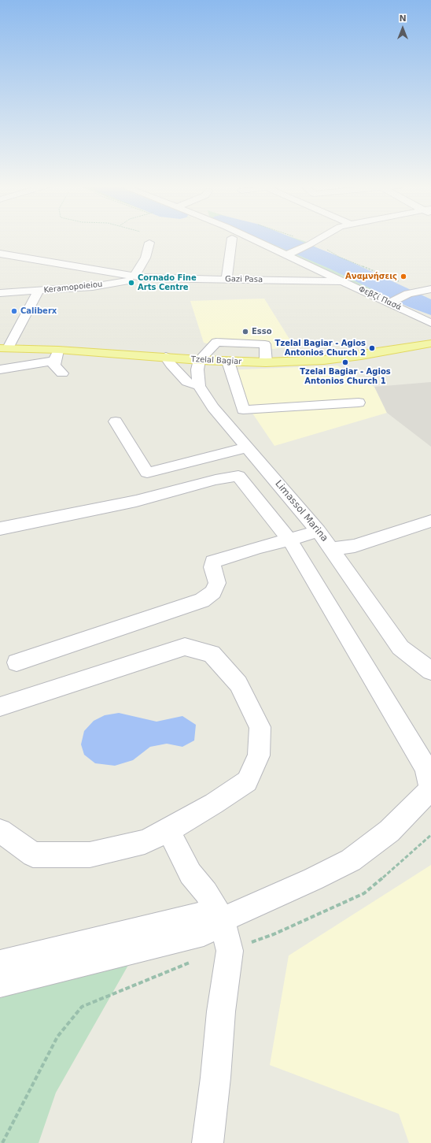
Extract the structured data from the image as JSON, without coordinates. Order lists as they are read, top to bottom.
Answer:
{
  "streets": {
    "main road": ["Tzelal Bagiar"],
    "street": [
      "Gazi Pasa",
      "Keramopoieiou",
      "Φεβζί Πασά",
      "Limassol Marina"
    ]
  },
  "crossings": [
    ["Gazi Pasa", "Keramopoieiou"],
    ["Gazi Pasa", "Φεβζί Πασά"]
  ],
  "places": [
    "Αναμνήσεις",
    "Cornado Fine Arts Centre",
    "Caliberx",
    "Esso",
    "Tzelal Bagiar - Agios Antonios Church 2",
    "Tzelal Bagiar - Agios Antonios Church 1"
  ],
  "north": "top"
}
